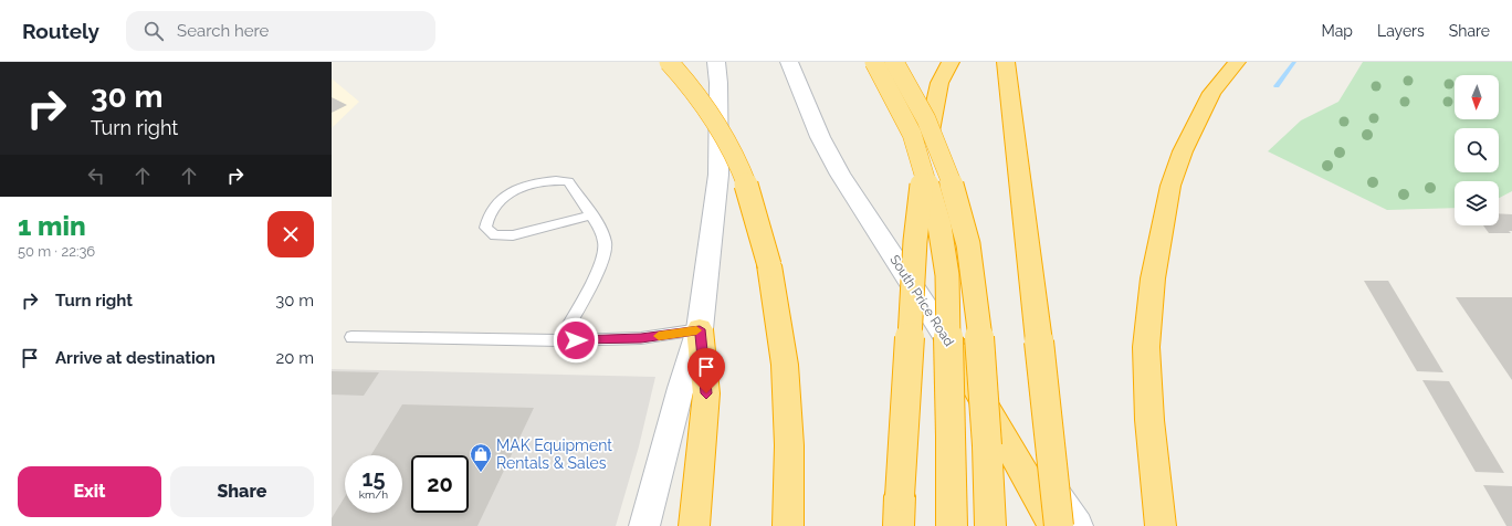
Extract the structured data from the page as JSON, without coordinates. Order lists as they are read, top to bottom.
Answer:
{
  "streets": {
    "main road": ["South Price Road"]
  },
  "places": {
    "shop": ["MAK Equipment Rentals & Sales"]
  },
  "north": "bottom",
  "page": {
    "header": "Routely",
    "search": "Search here",
    "nav": ["Map", "Layers", "Share"],
    "turn": ["30 m", "Turn right"],
    "heading": ["1 min", "50 m · 22:36"],
    "list": [
      {
        "name": "Turn right",
        "value": "30 m"
      },
      {
        "name": "Arrive at destination",
        "value": "20 m"
      }
    ],
    "speed": "15 km/h",
    "limit": "20",
    "buttons": ["Exit", "Share"]
  }
}
